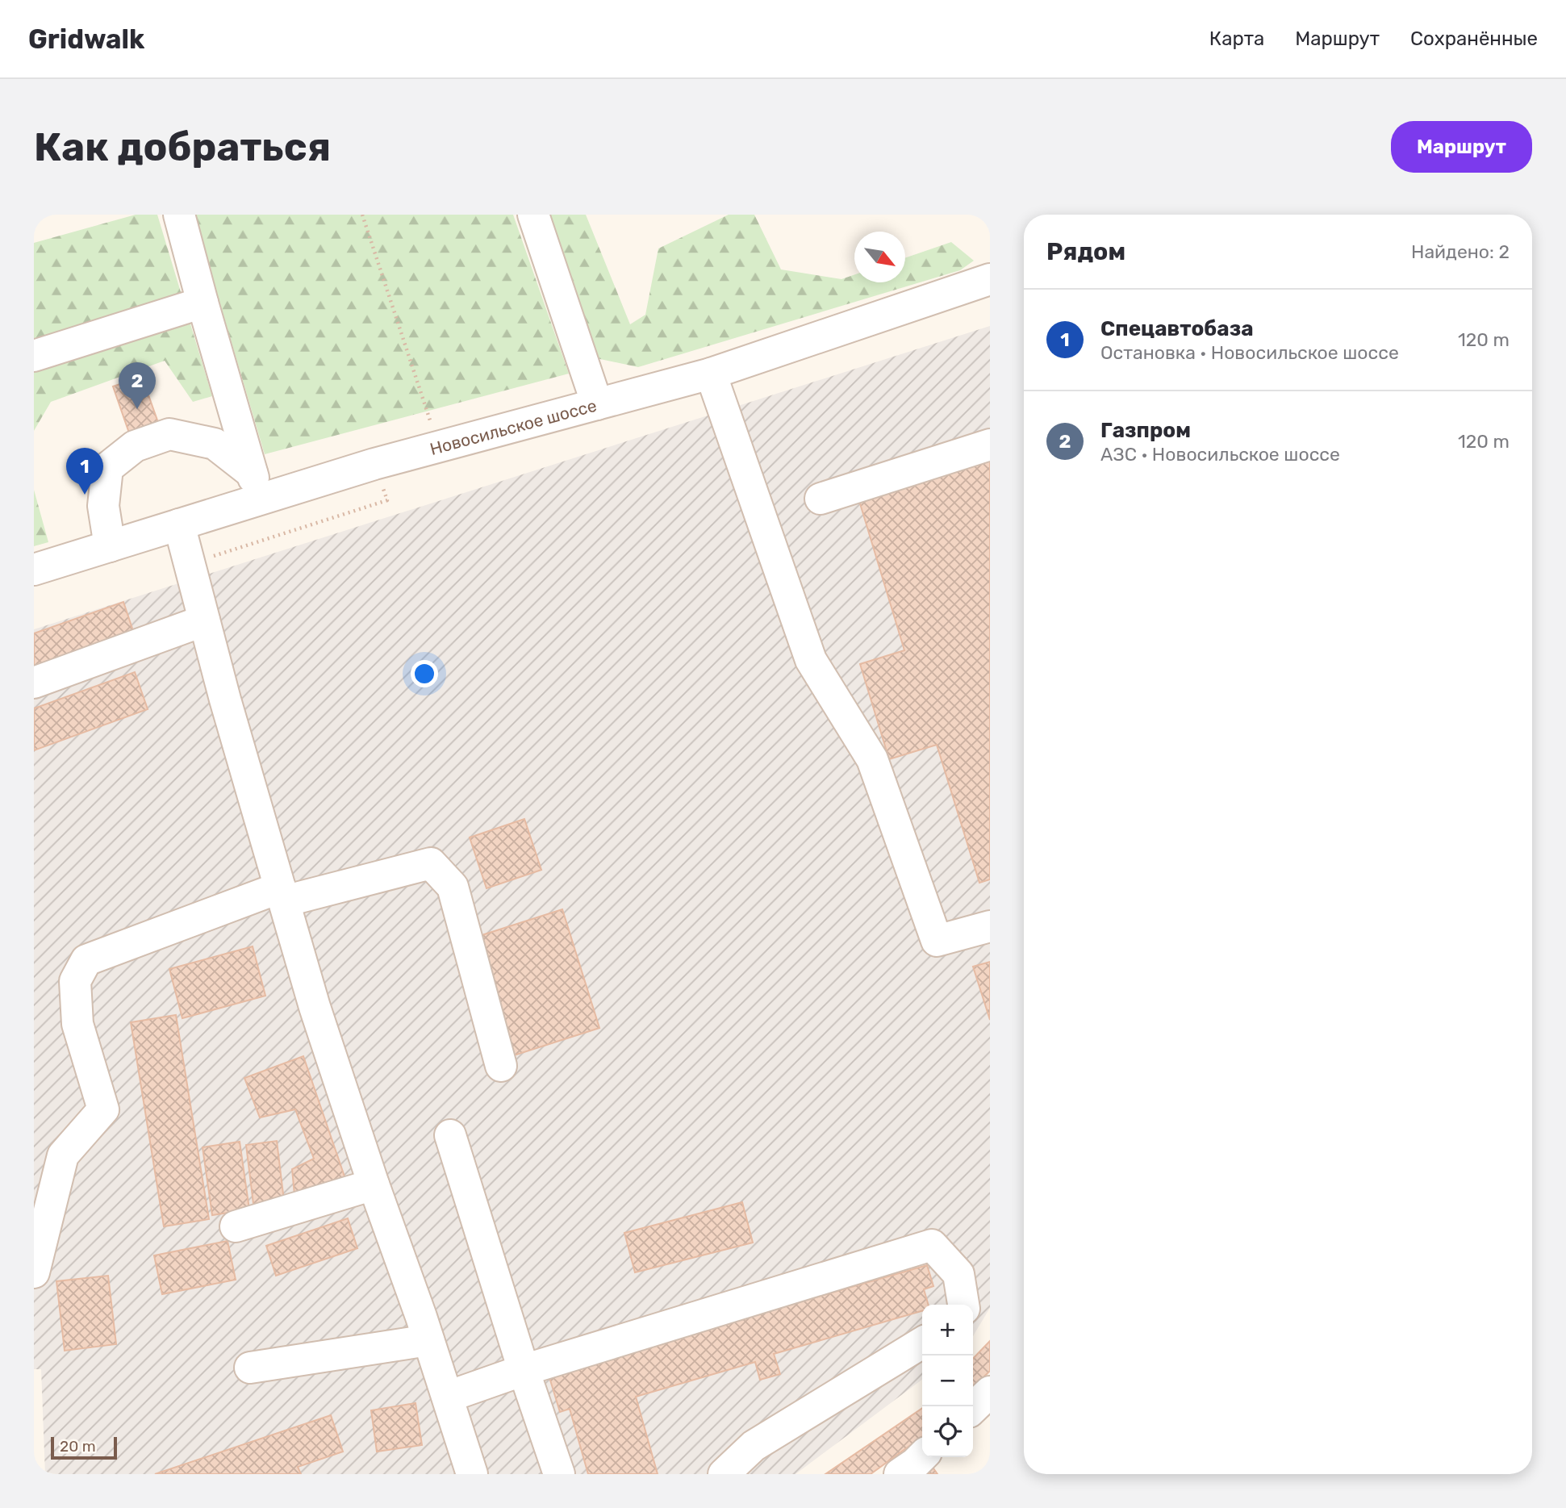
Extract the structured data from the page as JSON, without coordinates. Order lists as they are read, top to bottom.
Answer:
{
  "streets": {
    "street": ["Новосильское шоссе"]
  },
  "scale_bar": "20 m",
  "north": "bottom right",
  "page": {
    "header": "Gridwalk",
    "nav": ["Карта", "Маршрут", "Сохранённые"],
    "buttons": "Маршрут",
    "title": "Как добраться",
    "heading": ["Рядом", "Найдено: 2"],
    "list": [
      {
        "mark": "1",
        "name": "Спецавтобаза",
        "note": "Остановка · Новосильское шоссе",
        "value": "120 m"
      },
      {
        "mark": "2",
        "name": "Газпром",
        "note": "АЗС · Новосильское шоссе",
        "value": "120 m"
      }
    ],
    "pins": ["2", "1"],
    "map_buttons": ["+", "−"],
    "scale": "20 m"
  }
}
